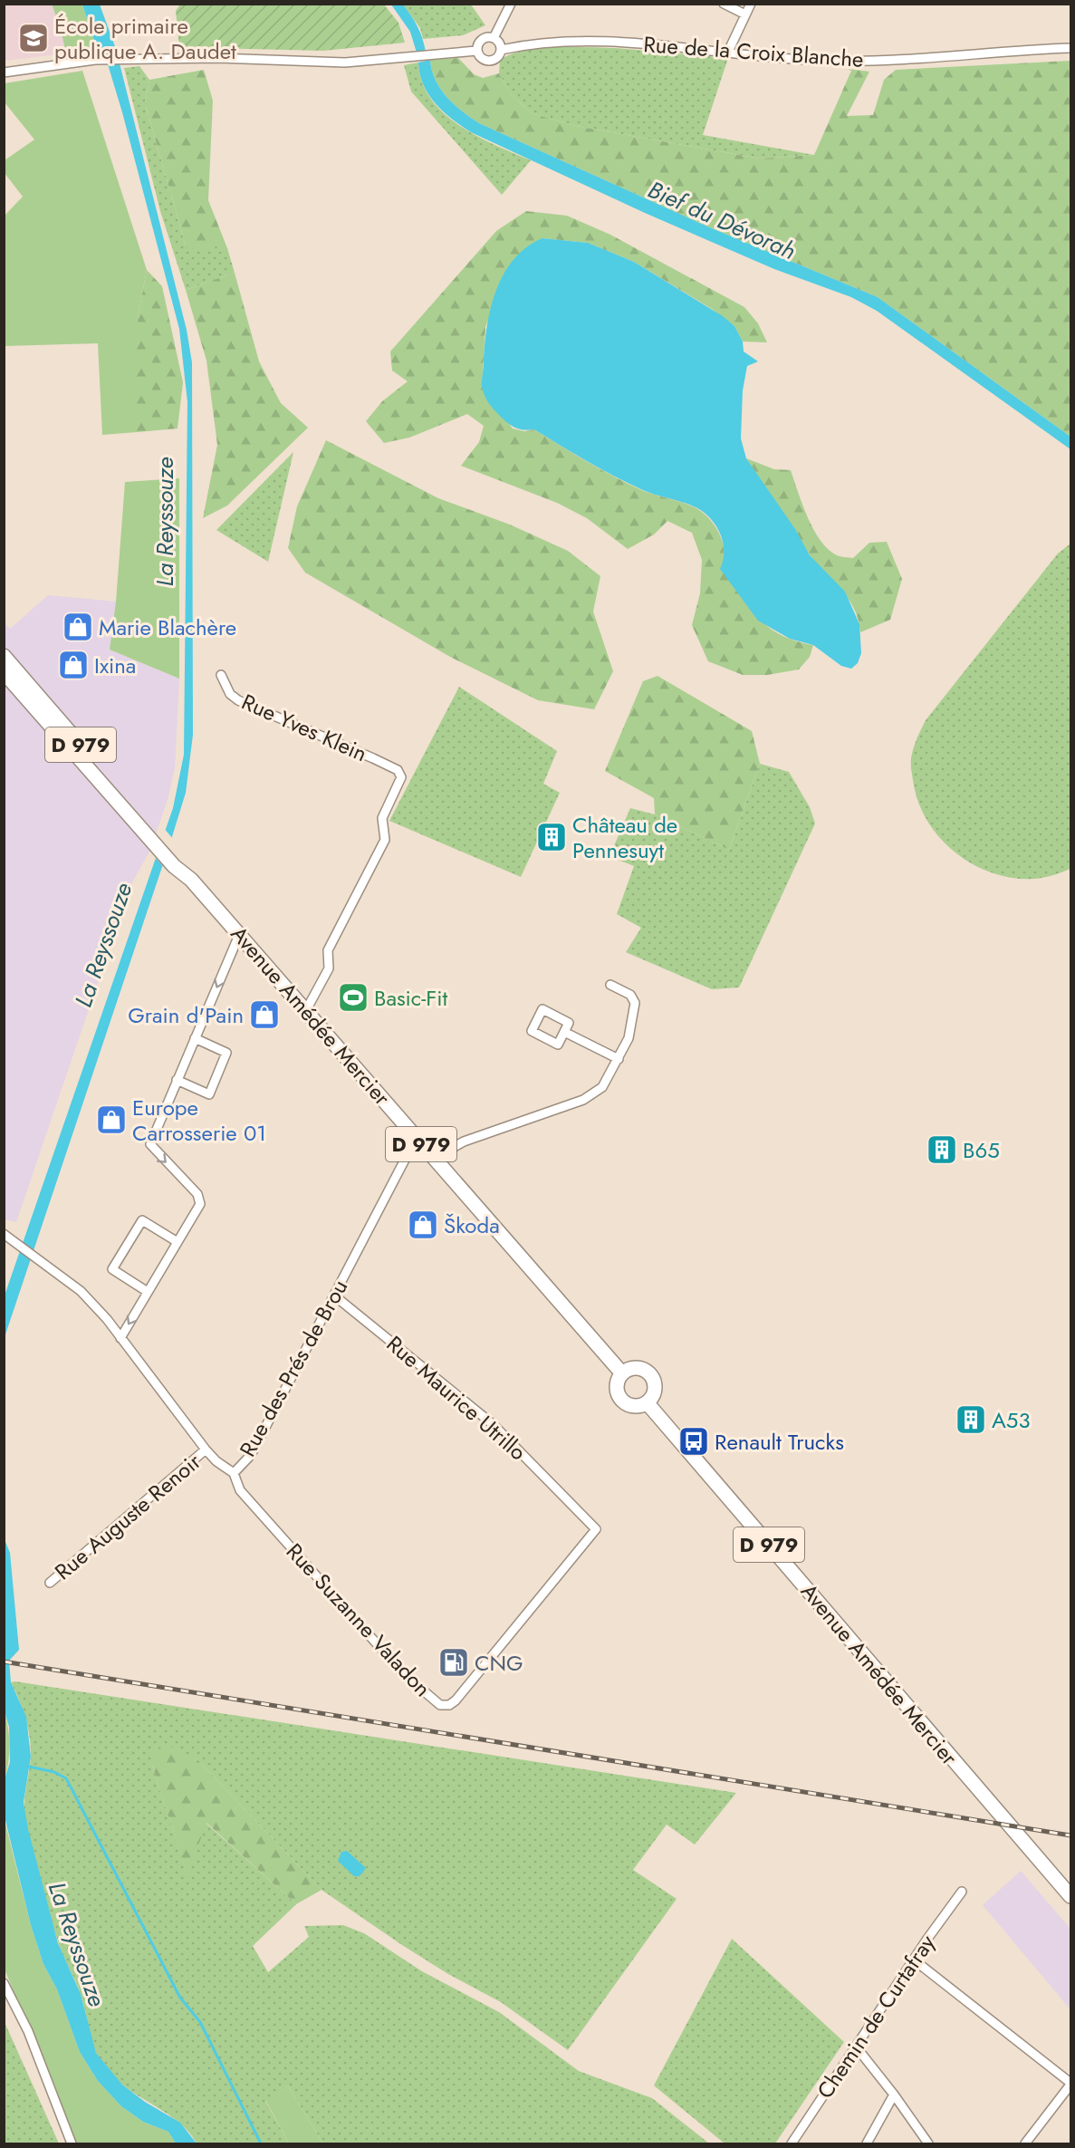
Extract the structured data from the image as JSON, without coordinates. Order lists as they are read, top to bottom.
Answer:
{
  "streets": {
    "main road": ["D 979", "Avenue Amédée Mercier"],
    "street": [
      "Rue de la Croix Blanche",
      "Rue Yves Klein",
      "Rue des Prés de Brou",
      "Rue Maurice Utrillo",
      "Rue Auguste Renoir",
      "Rue Suzanne Valadon",
      "Chemin de Curtafray"
    ]
  },
  "crossings": [
    ["Rue Yves Klein", "Avenue Amédée Mercier"],
    ["Avenue Amédée Mercier", "Rue des Prés de Brou"],
    ["Rue des Prés de Brou", "Rue Maurice Utrillo"],
    ["Rue des Prés de Brou", "Rue Auguste Renoir"],
    ["Rue des Prés de Brou", "Rue Suzanne Valadon"],
    ["Rue Maurice Utrillo", "Rue Suzanne Valadon"]
  ],
  "water": ["Bief du Dévorah", "La Reyssouze"],
  "places": {
    "school or university": ["École primaire publique A. Daudet"],
    "shop": [
      "Marie Blachère",
      "Ixina",
      "Grain d'Pain",
      "Europe Carrosserie 01",
      "Škoda"
    ],
    "building": ["Château de Pennesuyt", "B65", "A53"],
    "sports": ["Basic-Fit"],
    "bus stop": ["Renault Trucks"],
    "fuel station": ["CNG"]
  }
}
